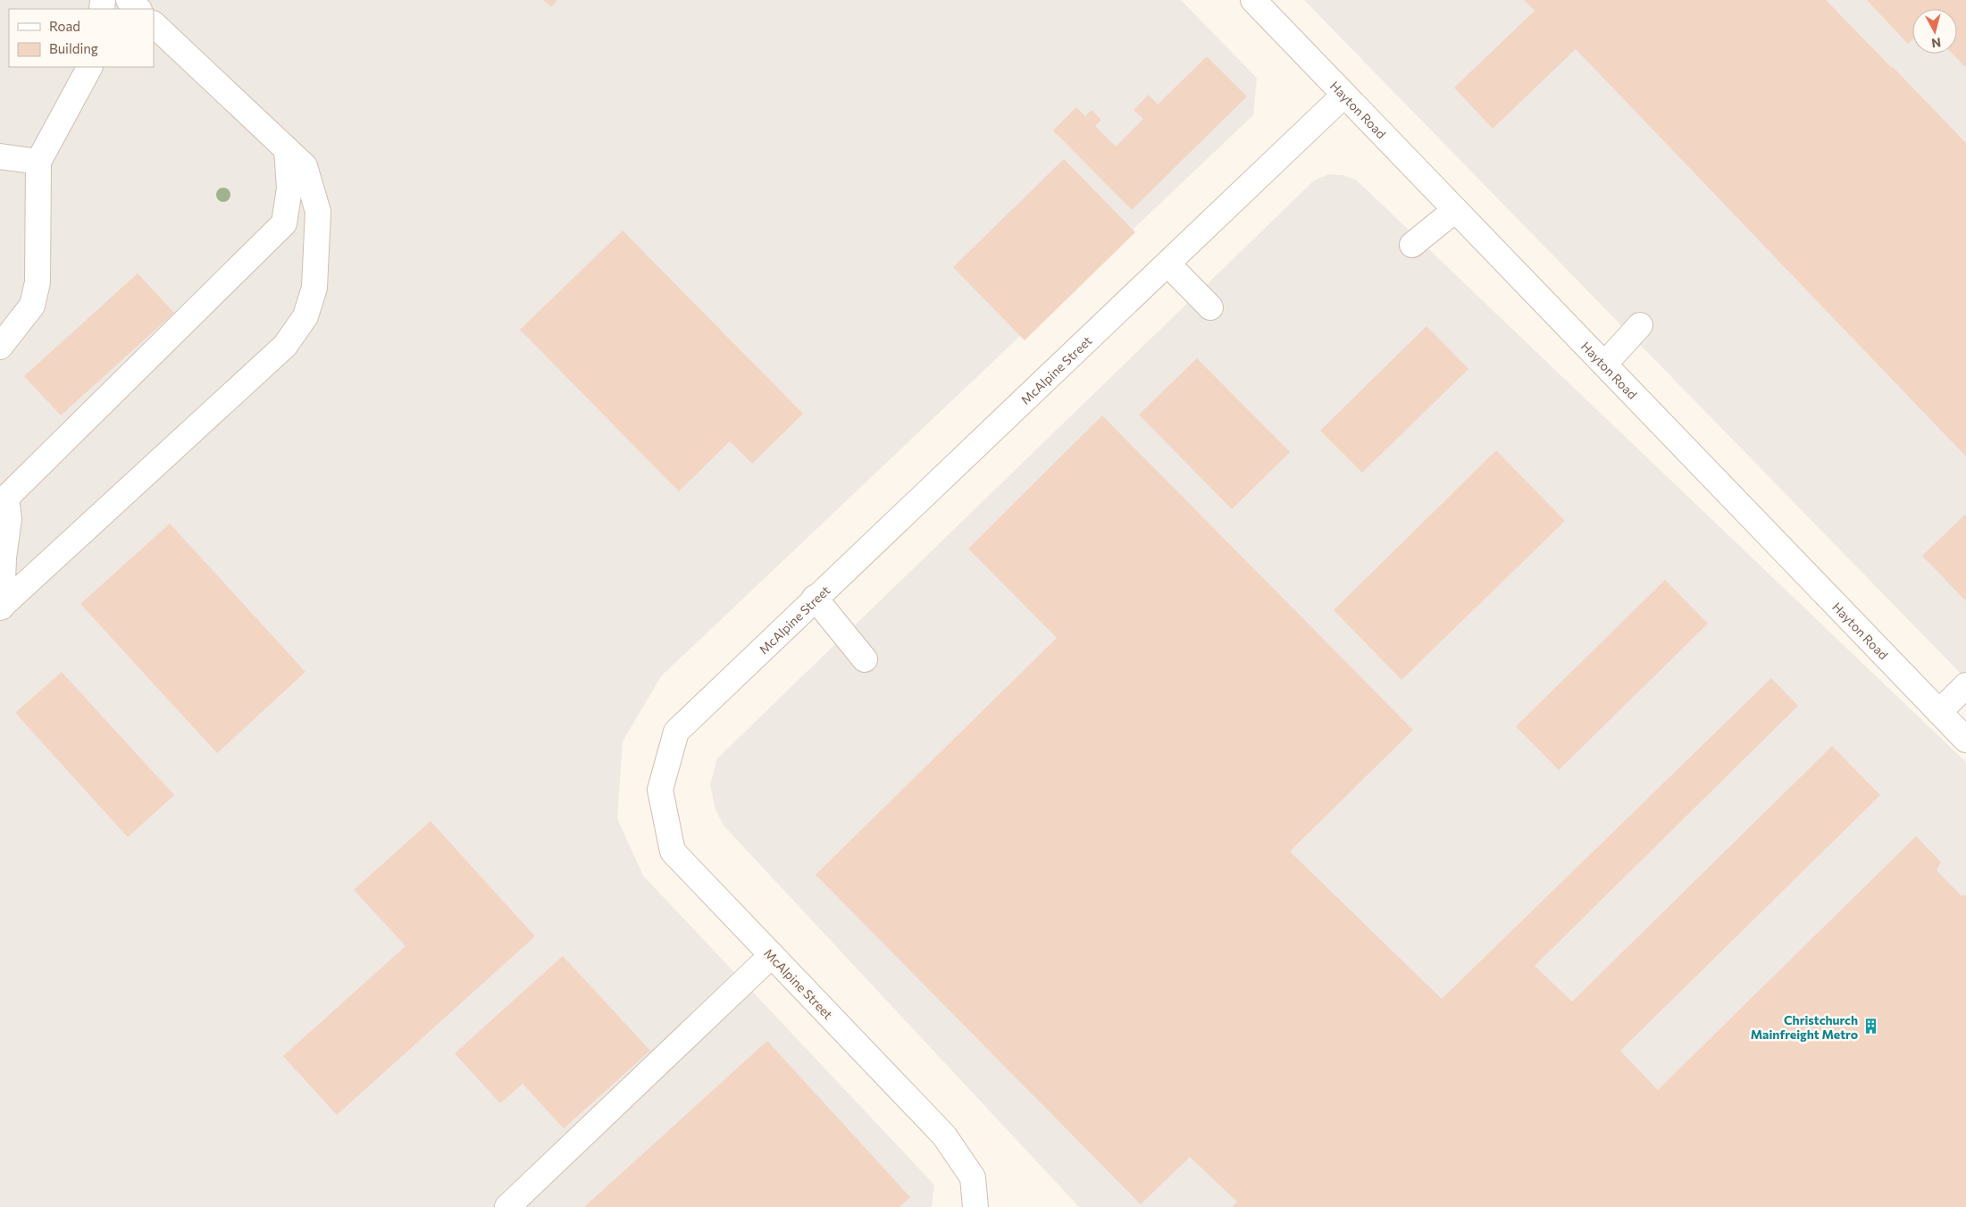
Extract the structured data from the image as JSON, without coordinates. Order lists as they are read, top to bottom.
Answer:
{
  "streets": {
    "street": ["Hayton Road", "McAlpine Street"]
  },
  "crossings": [
    ["Hayton Road", "McAlpine Street"]
  ],
  "places": {
    "building": ["Christchurch Mainfreight Metro"]
  },
  "legend": ["Road", "Building"],
  "north": "bottom"
}
